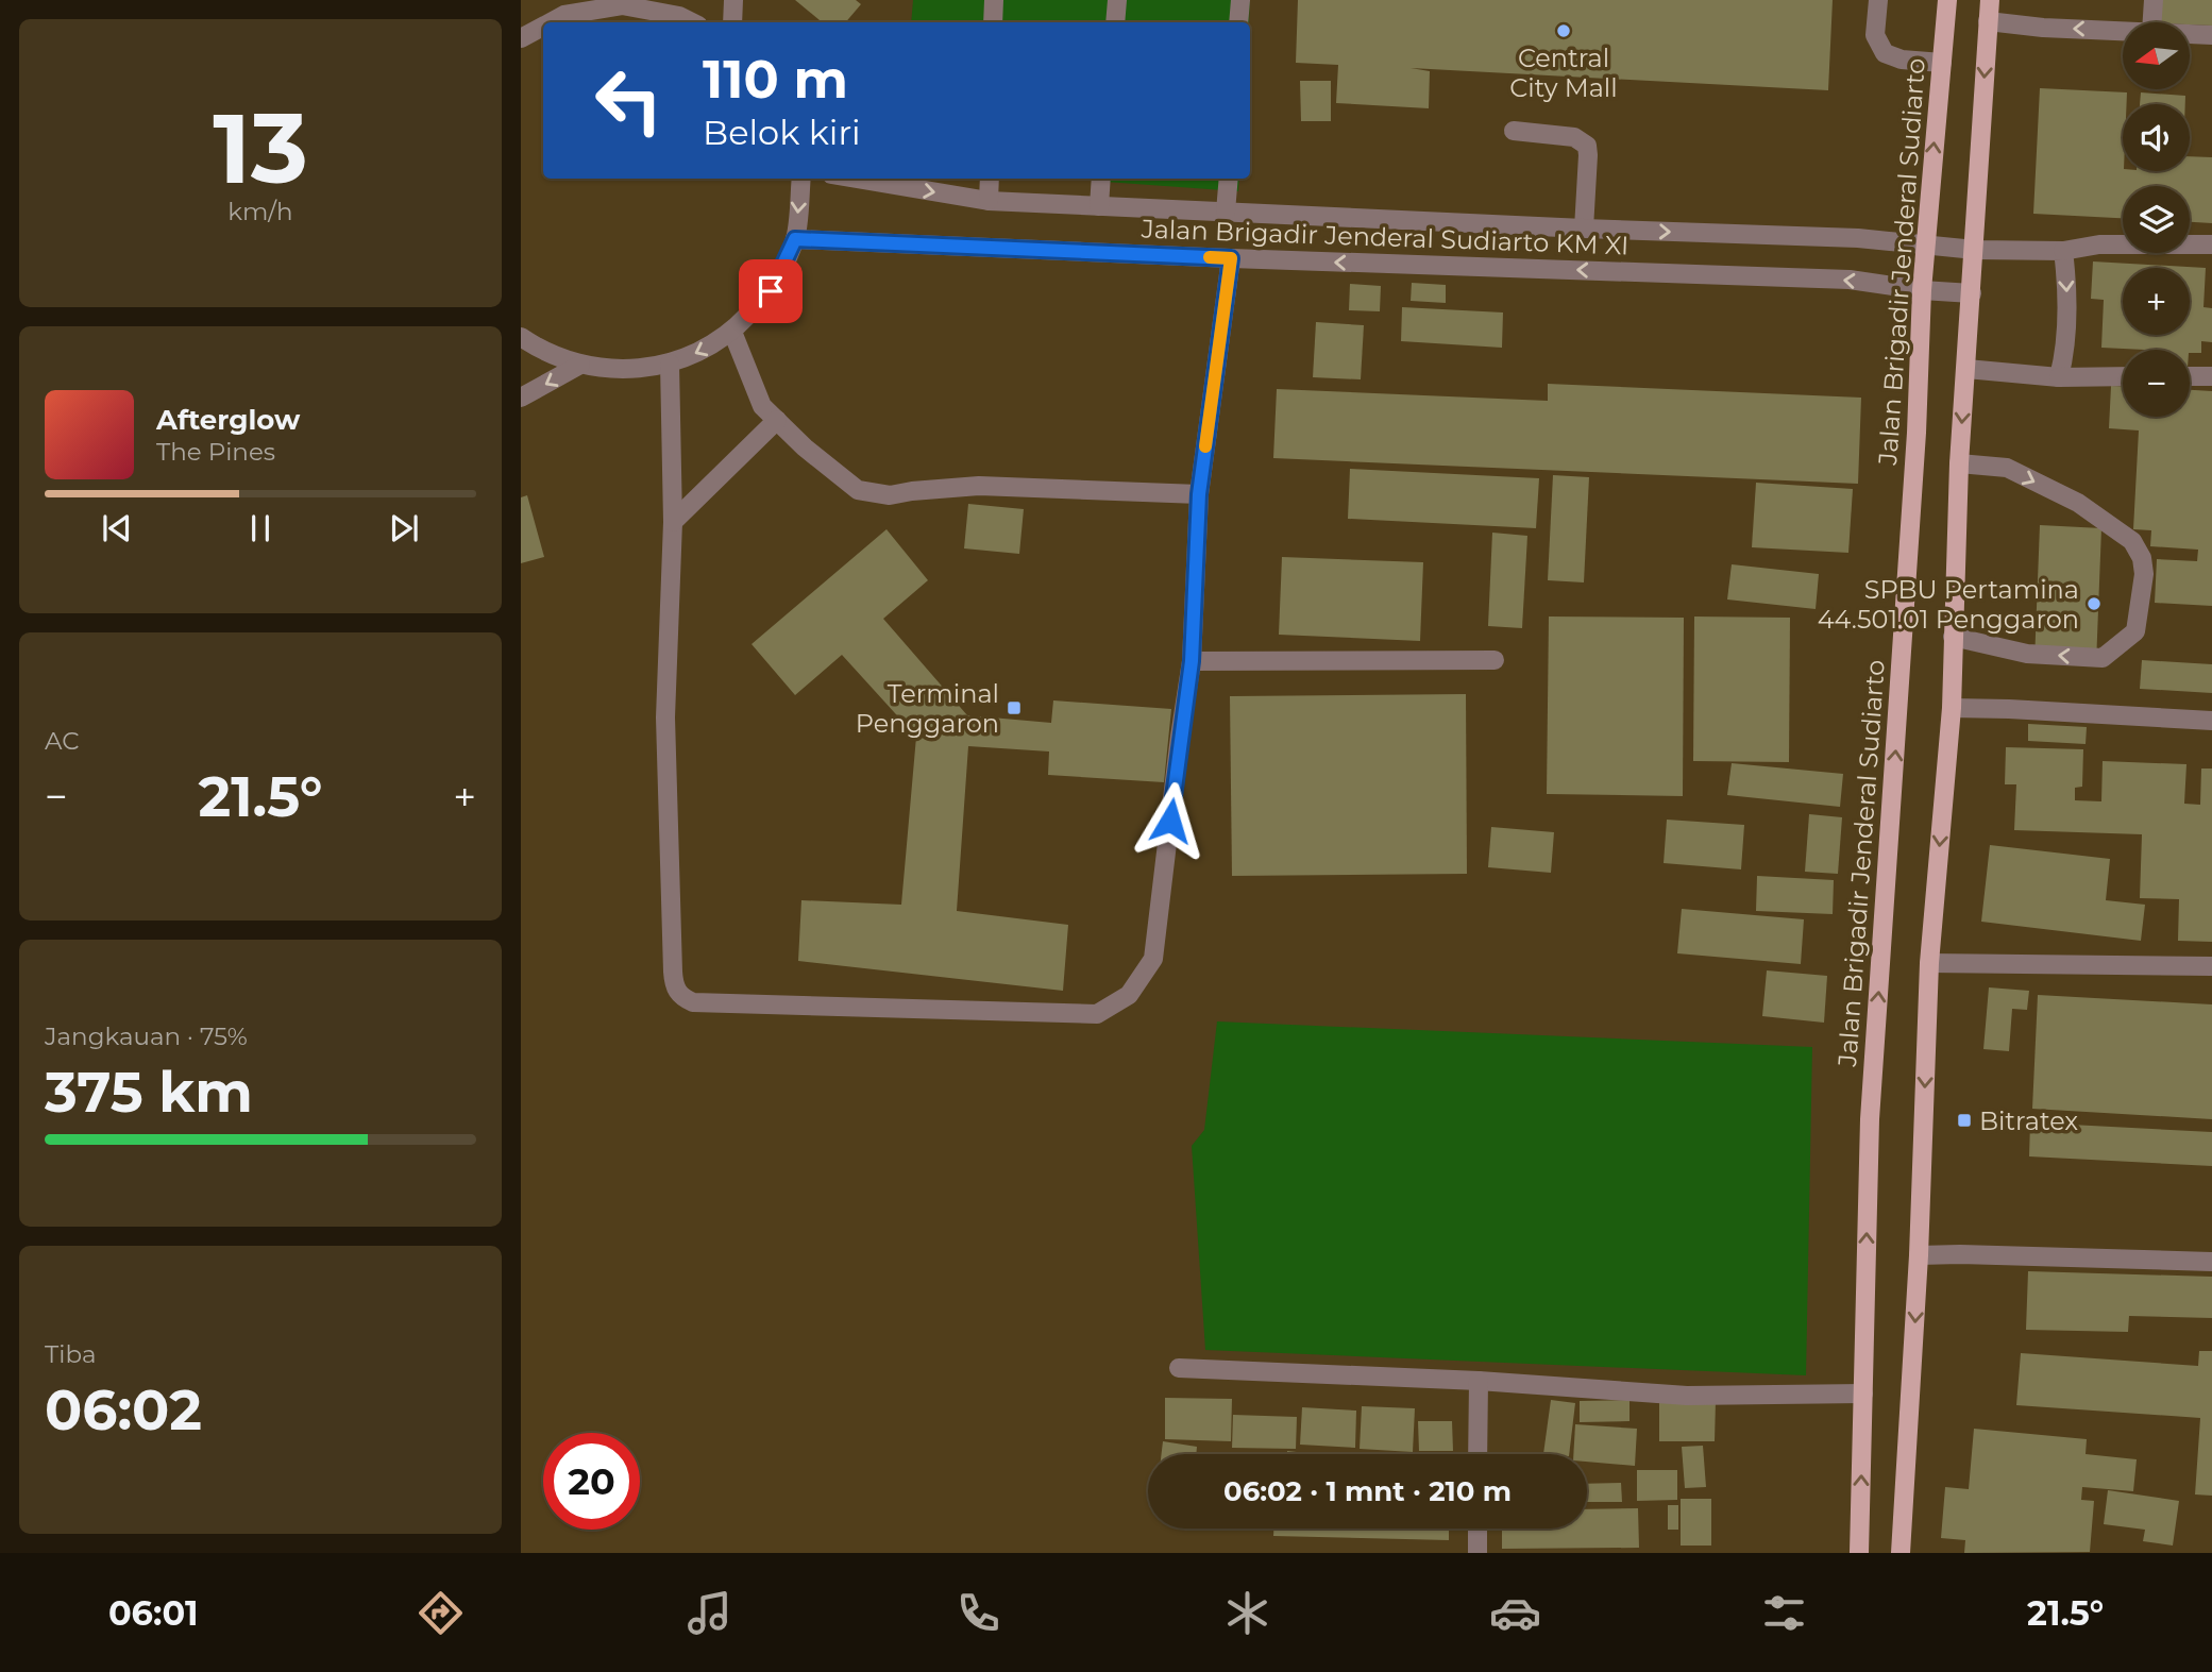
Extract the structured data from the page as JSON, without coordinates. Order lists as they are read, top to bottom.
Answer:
{
  "streets": {
    "main road": ["Jalan Brigadir Jenderal Sudiarto"],
    "street": ["Jalan Brigadir Jenderal Sudiarto KM XI"]
  },
  "crossings": [
    ["Jalan Brigadir Jenderal Sudiarto KM XI", "Jalan Brigadir Jenderal Sudiarto"]
  ],
  "places": {
    "other": ["Central City Mall", "SPBU Pertamina 44.501.01 Penggaron"],
    "transit": ["Terminal Penggaron", "Bitratex"]
  },
  "north": "left",
  "page": {
    "tile": [
      ["13", "km/h"],
      "AC",
      ["Jangkauan · 75%", "375 km"],
      ["Tiba", "06:02"]
    ],
    "map_buttons": ["+", "−"],
    "turn": ["110 m", "Belok kiri"],
    "song": ["Afterglow", "The Pines"],
    "heat": ["−", "21.5°", "+"],
    "limit": "20",
    "trip": "06:02 · 1 mnt · 210 m",
    "tabs": ["06:01", "21.5°"]
  }
}
